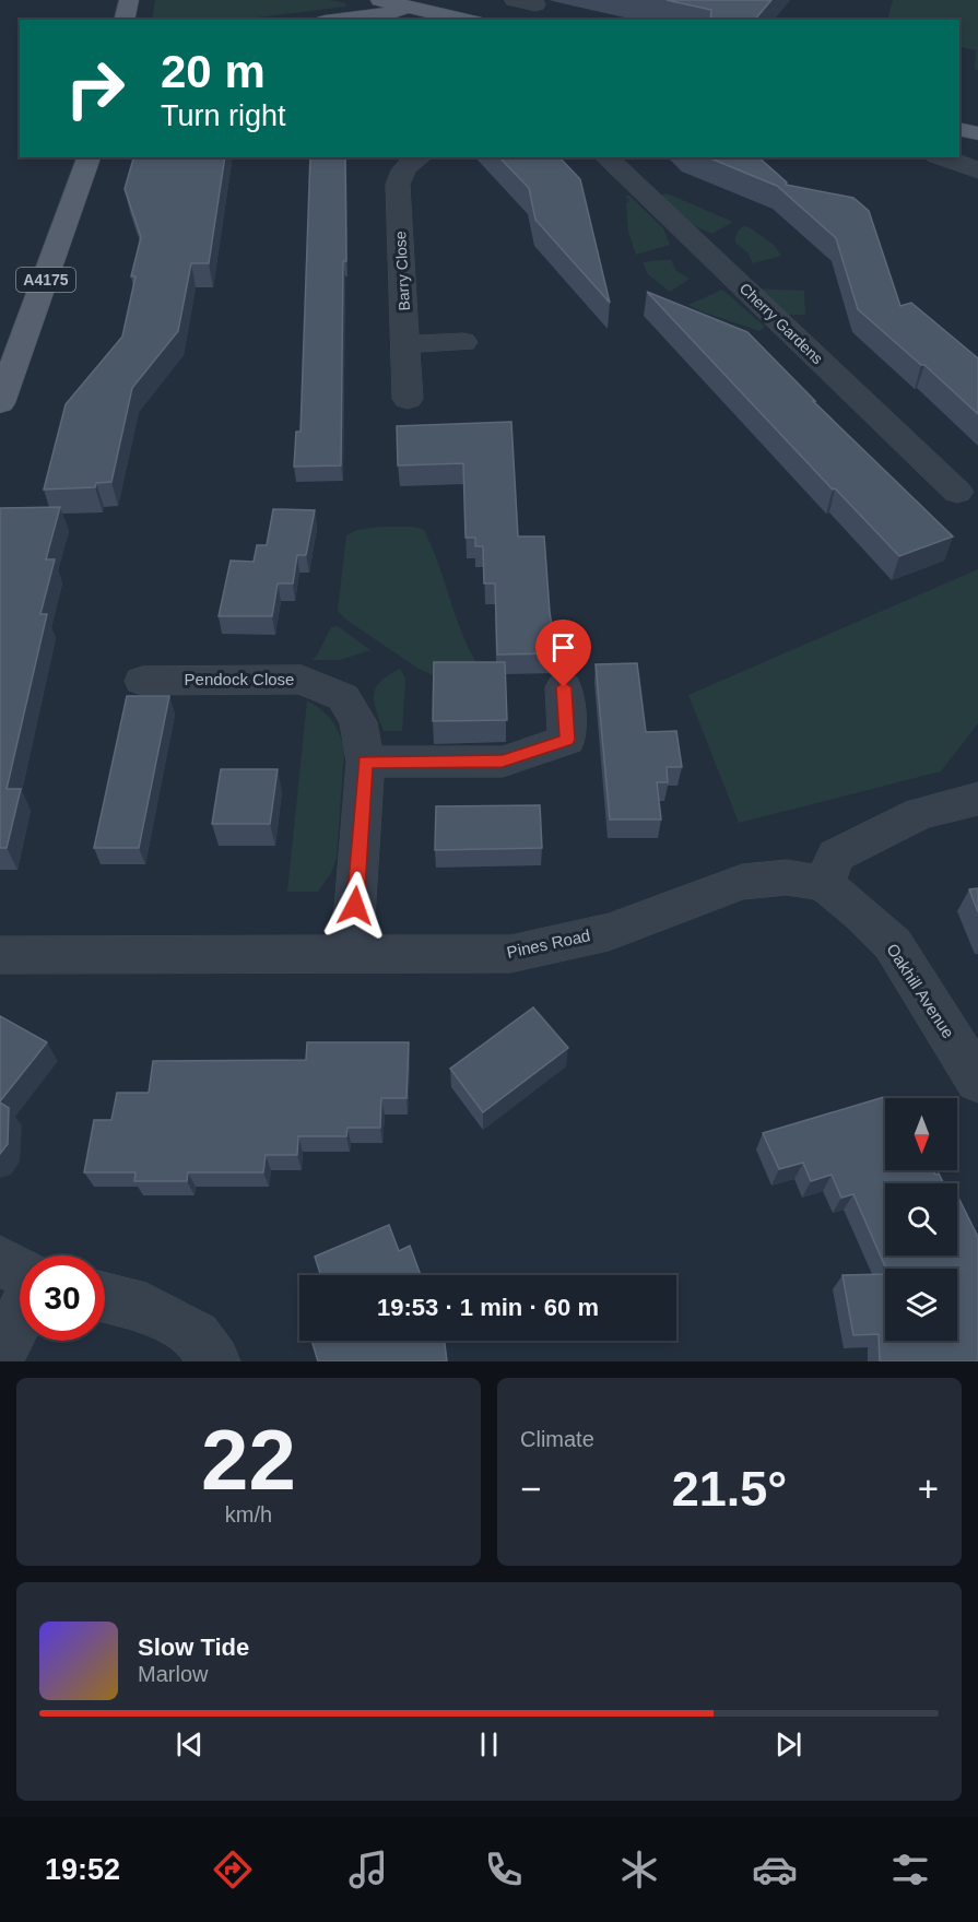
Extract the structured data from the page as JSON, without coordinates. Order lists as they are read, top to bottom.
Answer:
{
  "streets": {
    "main road": ["A4175"],
    "street": [
      "Barry Close",
      "Cherry Gardens",
      "Pendock Close",
      "Pines Road",
      "Oakhill Avenue"
    ]
  },
  "crossings": [
    ["Pendock Close", "Pines Road"],
    ["Pines Road", "Oakhill Avenue"]
  ],
  "north": "bottom",
  "page": {
    "turn": ["20 m", "Turn right"],
    "limit": "30",
    "trip": "19:53 · 1 min · 60 m",
    "tile": [
      ["22", "km/h"],
      "Climate"
    ],
    "heat": ["−", "21.5°", "+"],
    "song": ["Slow Tide", "Marlow"],
    "tabs": "19:52"
  }
}
